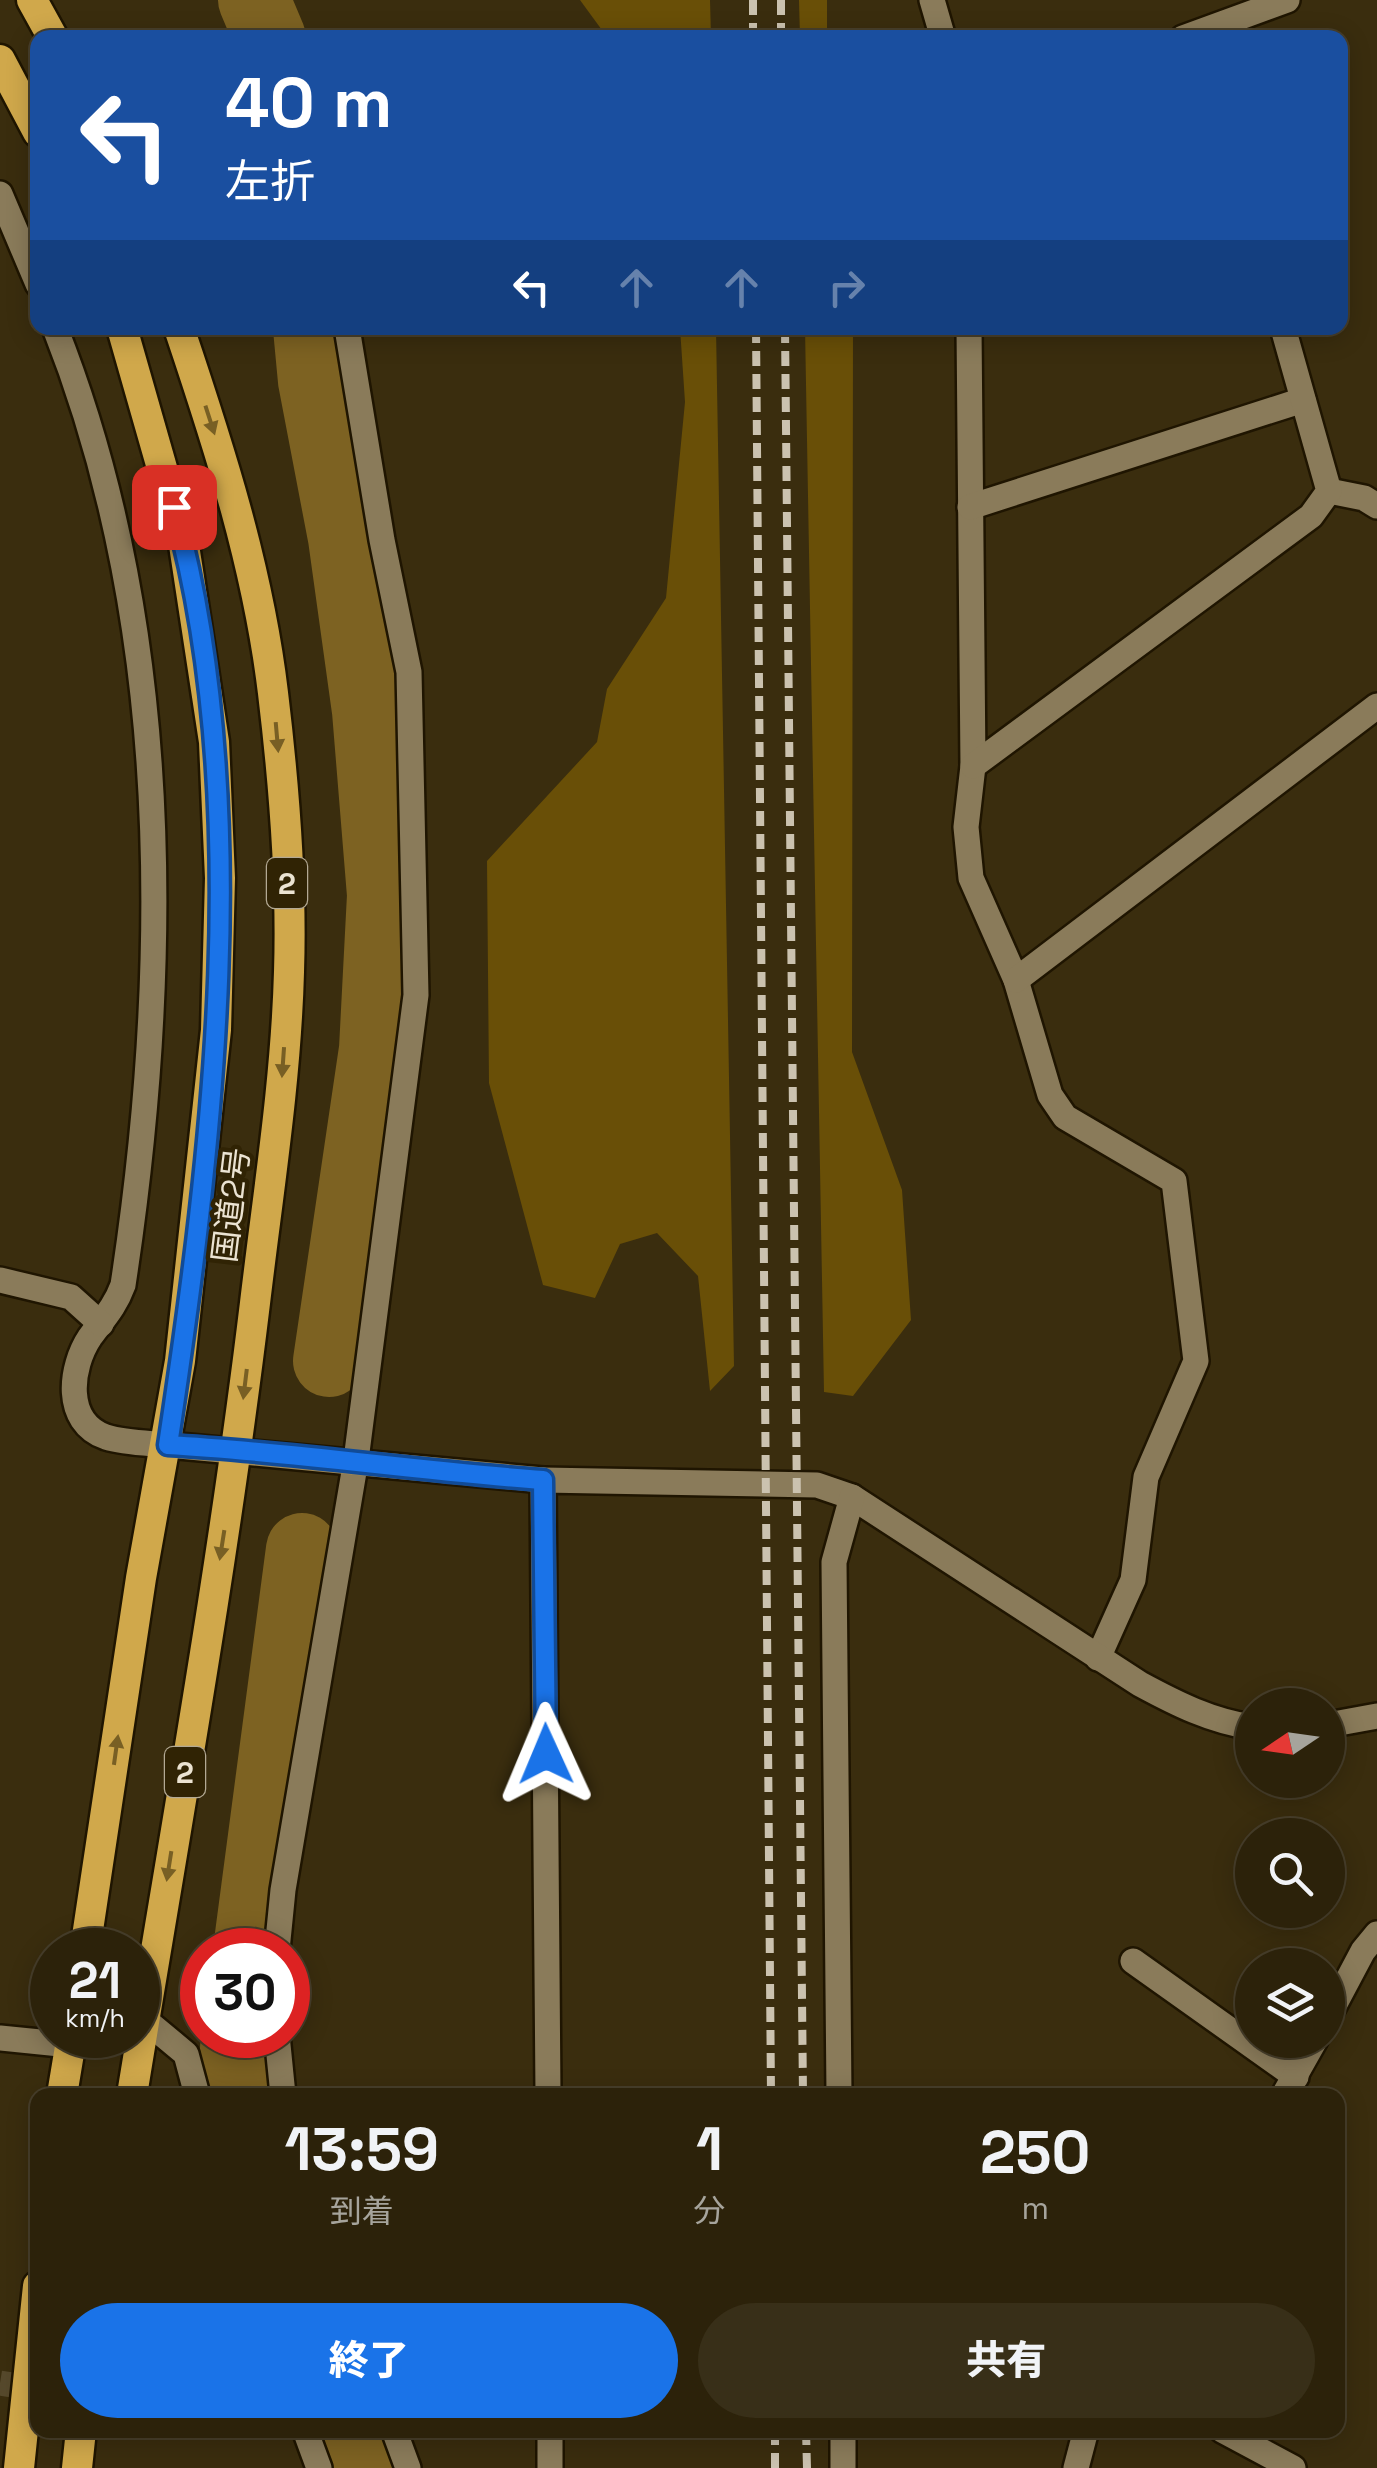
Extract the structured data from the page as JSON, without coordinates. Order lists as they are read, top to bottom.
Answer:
{
  "streets": {
    "highway": ["2", "国道2号"]
  },
  "north": "left",
  "page": {
    "turn": ["40 m", "左折"],
    "speed": "21 km/h",
    "limit": "30",
    "eta": [
      "13:59",
      "到着",
      "1",
      "分",
      "250",
      "m"
    ],
    "buttons": ["終了", "共有"]
  }
}
